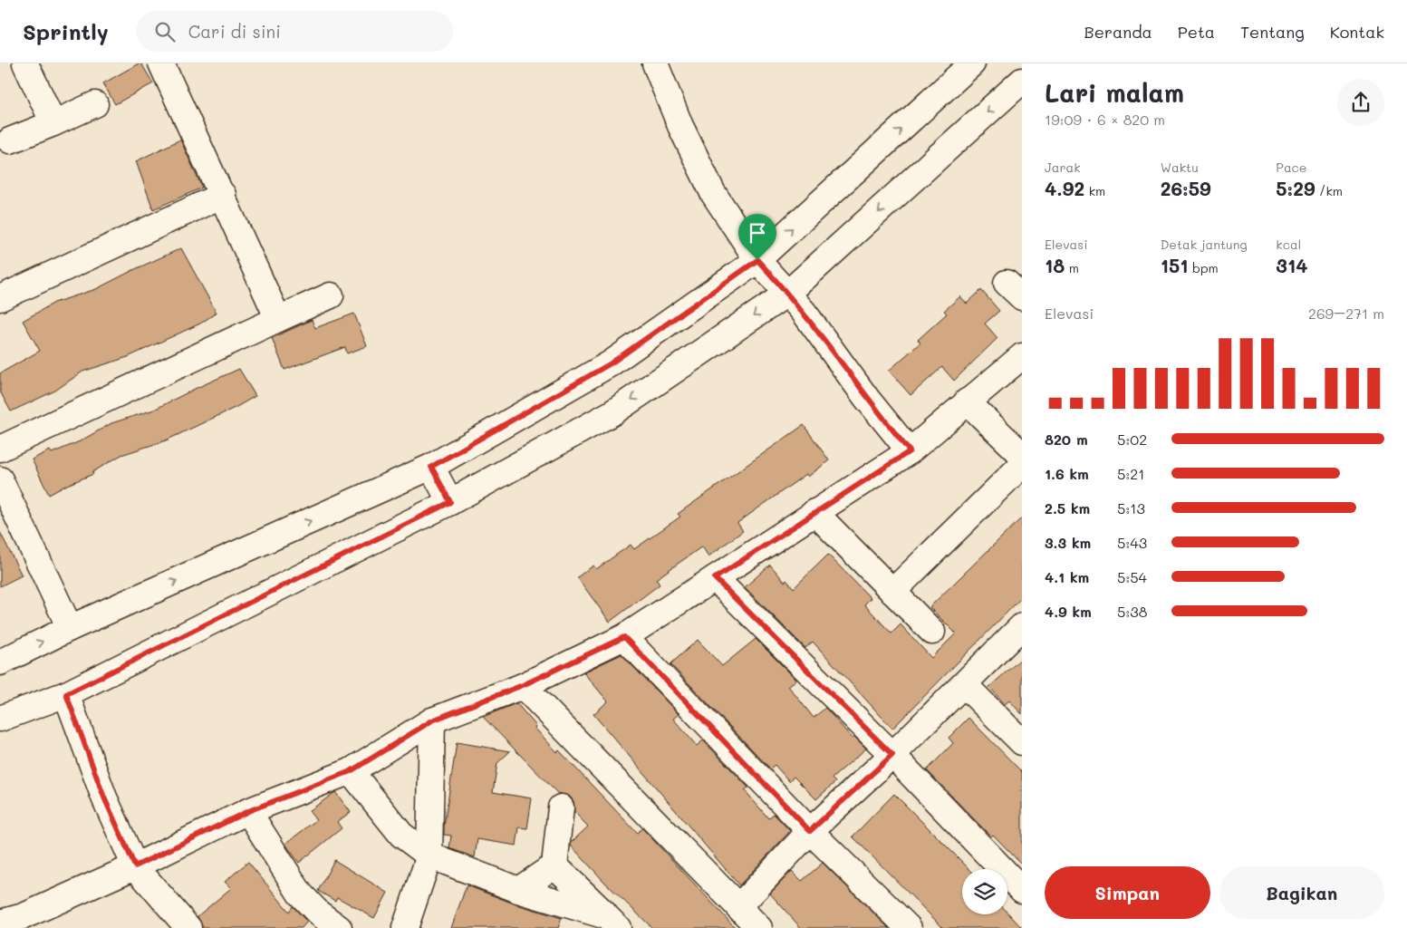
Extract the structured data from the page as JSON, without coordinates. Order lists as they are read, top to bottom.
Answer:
{
  "page": {
    "header": "Sprintly",
    "search": "Cari di sini",
    "nav": [
      "Beranda",
      "Peta",
      "Tentang",
      "Kontak"
    ],
    "heading": ["Lari malam", "19:09 · 6 × 820 m"],
    "stats": [
      ["Jarak", "4.92 km"],
      ["Waktu", "26:59"],
      ["Pace", "5:29 /km"],
      ["Elevasi", "18 m"],
      ["Detak jantung", "151 bpm"],
      ["kcal", "314"]
    ],
    "chart": ["Elevasi", "269–271 m"],
    "list": [
      {
        "name": "820 m",
        "note": "5:02"
      },
      {
        "name": "1.6 km",
        "note": "5:21"
      },
      {
        "name": "2.5 km",
        "note": "5:13"
      },
      {
        "name": "3.3 km",
        "note": "5:43"
      },
      {
        "name": "4.1 km",
        "note": "5:54"
      },
      {
        "name": "4.9 km",
        "note": "5:38"
      }
    ],
    "buttons": ["Simpan", "Bagikan"]
  }
}
